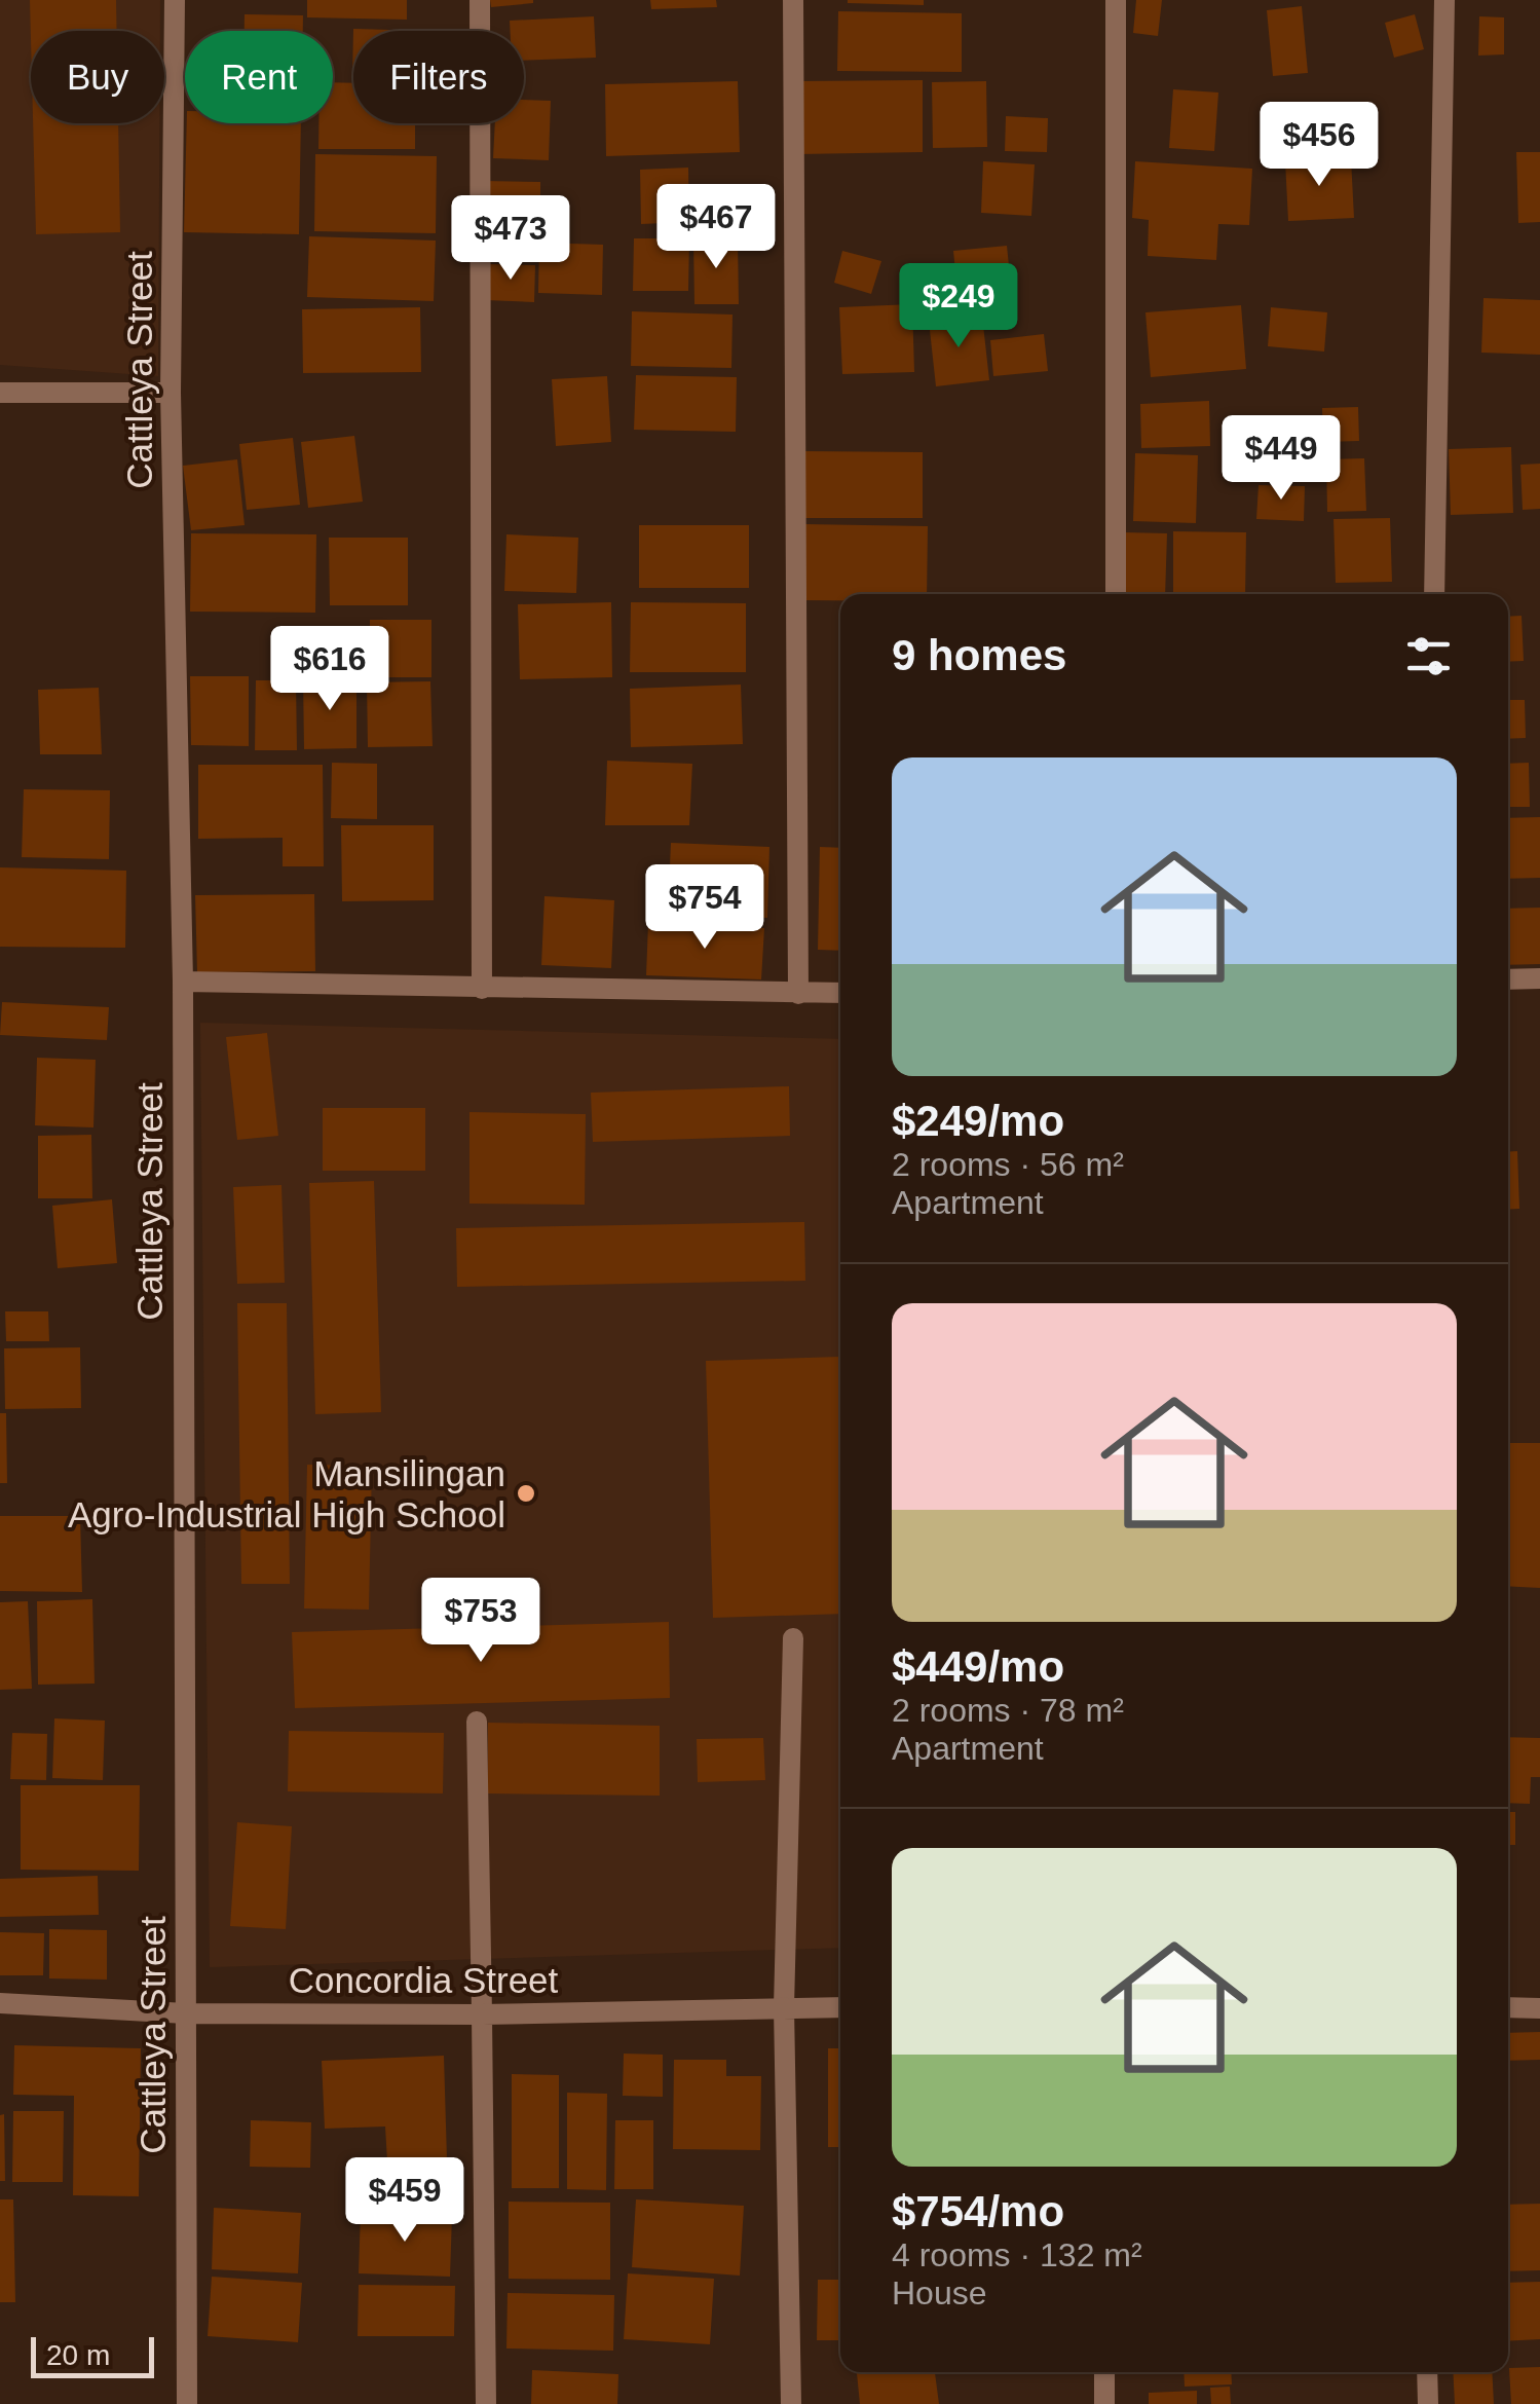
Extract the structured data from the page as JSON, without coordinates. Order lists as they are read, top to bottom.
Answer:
{
  "streets": {
    "street": ["Cattleya Street", "Concordia Street"]
  },
  "crossings": [
    ["Cattleya Street", "Concordia Street"]
  ],
  "places": ["Mansilingan Agro-Industrial High School"],
  "scale_bar": "20 m",
  "page": {
    "chip": ["Buy", "Rent", "Filters"],
    "price": [
      "$456",
      "$467",
      "$473",
      "$249",
      "$449",
      "$616",
      "$754",
      "$753",
      "$459"
    ],
    "heading": "9 homes",
    "list": [
      {
        "name": "$249/mo",
        "note": "2 rooms · 56 m² · Apartment"
      },
      {
        "name": "$449/mo",
        "note": "2 rooms · 78 m² · Apartment"
      },
      {
        "name": "$754/mo",
        "note": "4 rooms · 132 m² · House"
      }
    ],
    "scale": "20 m"
  }
}
